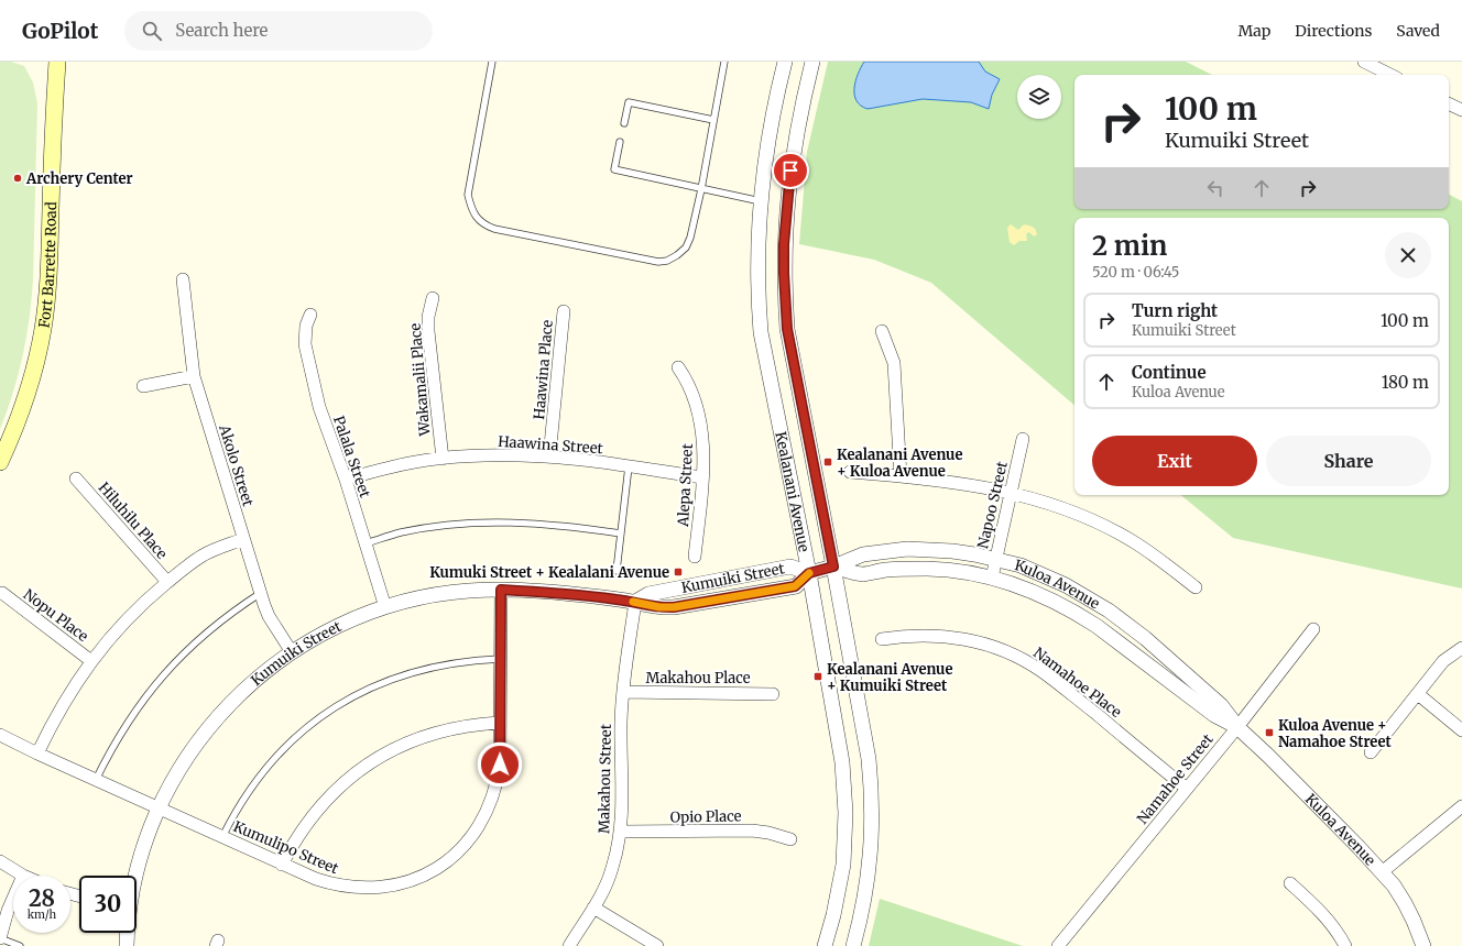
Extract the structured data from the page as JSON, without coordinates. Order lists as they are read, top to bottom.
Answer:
{
  "streets": {
    "main road": ["Fort Barrette Road"],
    "street": [
      "Haawina Place",
      "Wakamalii Place",
      "Haawina Street",
      "Palala Street",
      "Akolo Street",
      "Alepa Street",
      "Kealanani Avenue",
      "Napoo Street",
      "Hiluhilu Place",
      "Kumuiki Street",
      "Kuloa Avenue",
      "Nopu Place",
      "Makahou Place",
      "Namahoe Place",
      "Makahou Street",
      "Namahoe Street",
      "Opio Place",
      "Kumulipo Street"
    ]
  },
  "crossings": [
    ["Haawina Place", "Haawina Street"],
    ["Wakamalii Place", "Haawina Street"],
    ["Haawina Street", "Palala Street"],
    ["Haawina Street", "Alepa Street"],
    ["Palala Street", "Kumuiki Street"],
    ["Akolo Street", "Kumuiki Street"],
    ["Kealanani Avenue", "Kumuiki Street"],
    ["Kealanani Avenue", "Kuloa Avenue"],
    ["Napoo Street", "Kuloa Avenue"],
    ["Kumuiki Street", "Kuloa Avenue"],
    ["Kumuiki Street", "Makahou Street"],
    ["Kumuiki Street", "Kumulipo Street"],
    ["Kuloa Avenue", "Namahoe Street"],
    ["Makahou Place", "Makahou Street"],
    ["Namahoe Place", "Namahoe Street"],
    ["Makahou Street", "Opio Place"]
  ],
  "places": {
    "other": ["Archery Center"],
    "transit": [
      "Kealanani Avenue + Kuloa Avenue",
      "Kumuki Street + Kealalani Avenue",
      "Kealanani Avenue + Kumuiki Street",
      "Kuloa Avenue + Namahoe Street"
    ]
  },
  "page": {
    "header": "GoPilot",
    "search": "Search here",
    "nav": ["Map", "Directions", "Saved"],
    "turn": ["100 m", "Kumuiki Street"],
    "heading": ["2 min", "520 m · 06:45"],
    "list": [
      {
        "name": "Turn right",
        "note": "Kumuiki Street",
        "value": "100 m"
      },
      {
        "name": "Continue",
        "note": "Kuloa Avenue",
        "value": "180 m"
      }
    ],
    "buttons": ["Exit", "Share"],
    "speed": "28 km/h",
    "limit": "30"
  }
}
